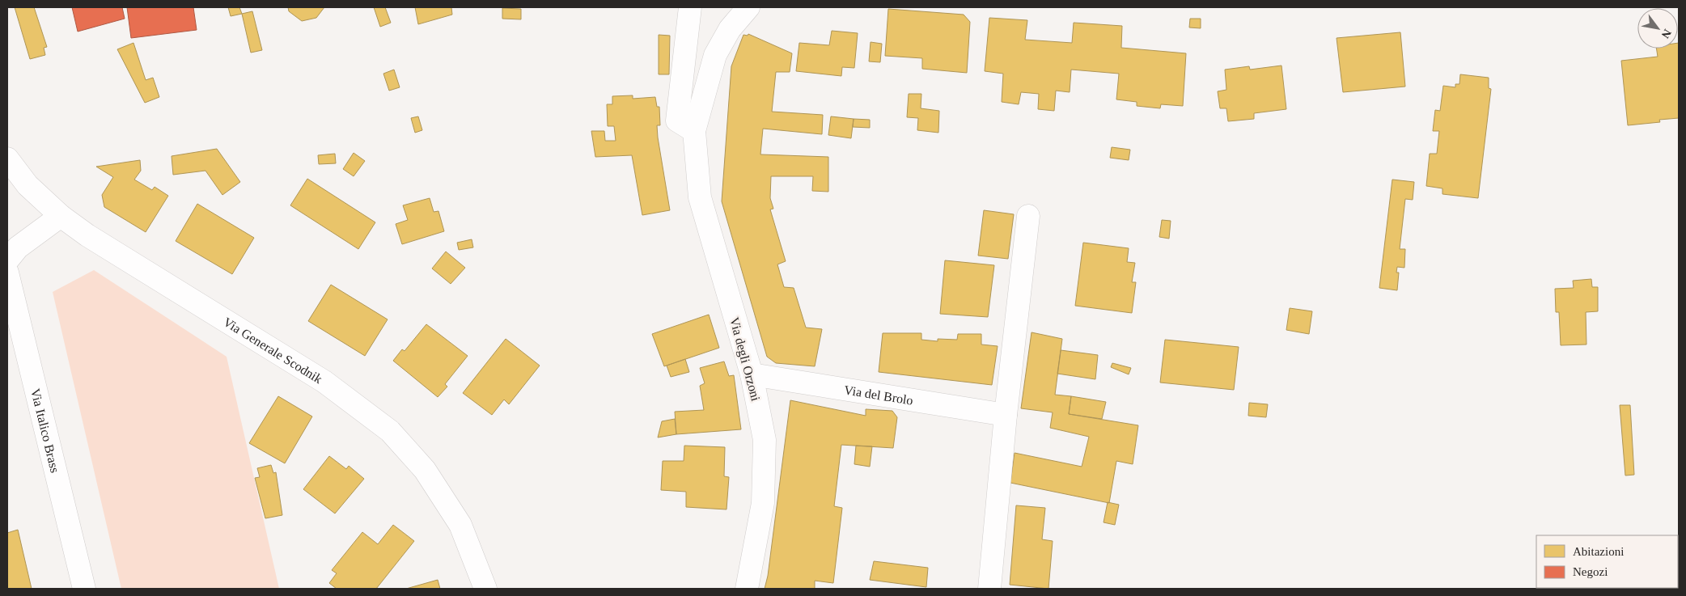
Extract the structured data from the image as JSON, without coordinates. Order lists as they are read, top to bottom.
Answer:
{
  "streets": {
    "street": [
      "Via Generale Scodnik",
      "Via degli Orzoni",
      "Via del Brolo",
      "Via Italico Brass"
    ]
  },
  "crossings": [
    ["Via degli Orzoni", "Via del Brolo"]
  ],
  "legend": ["Abitazioni", "Negozi"],
  "north": "bottom right"
}
